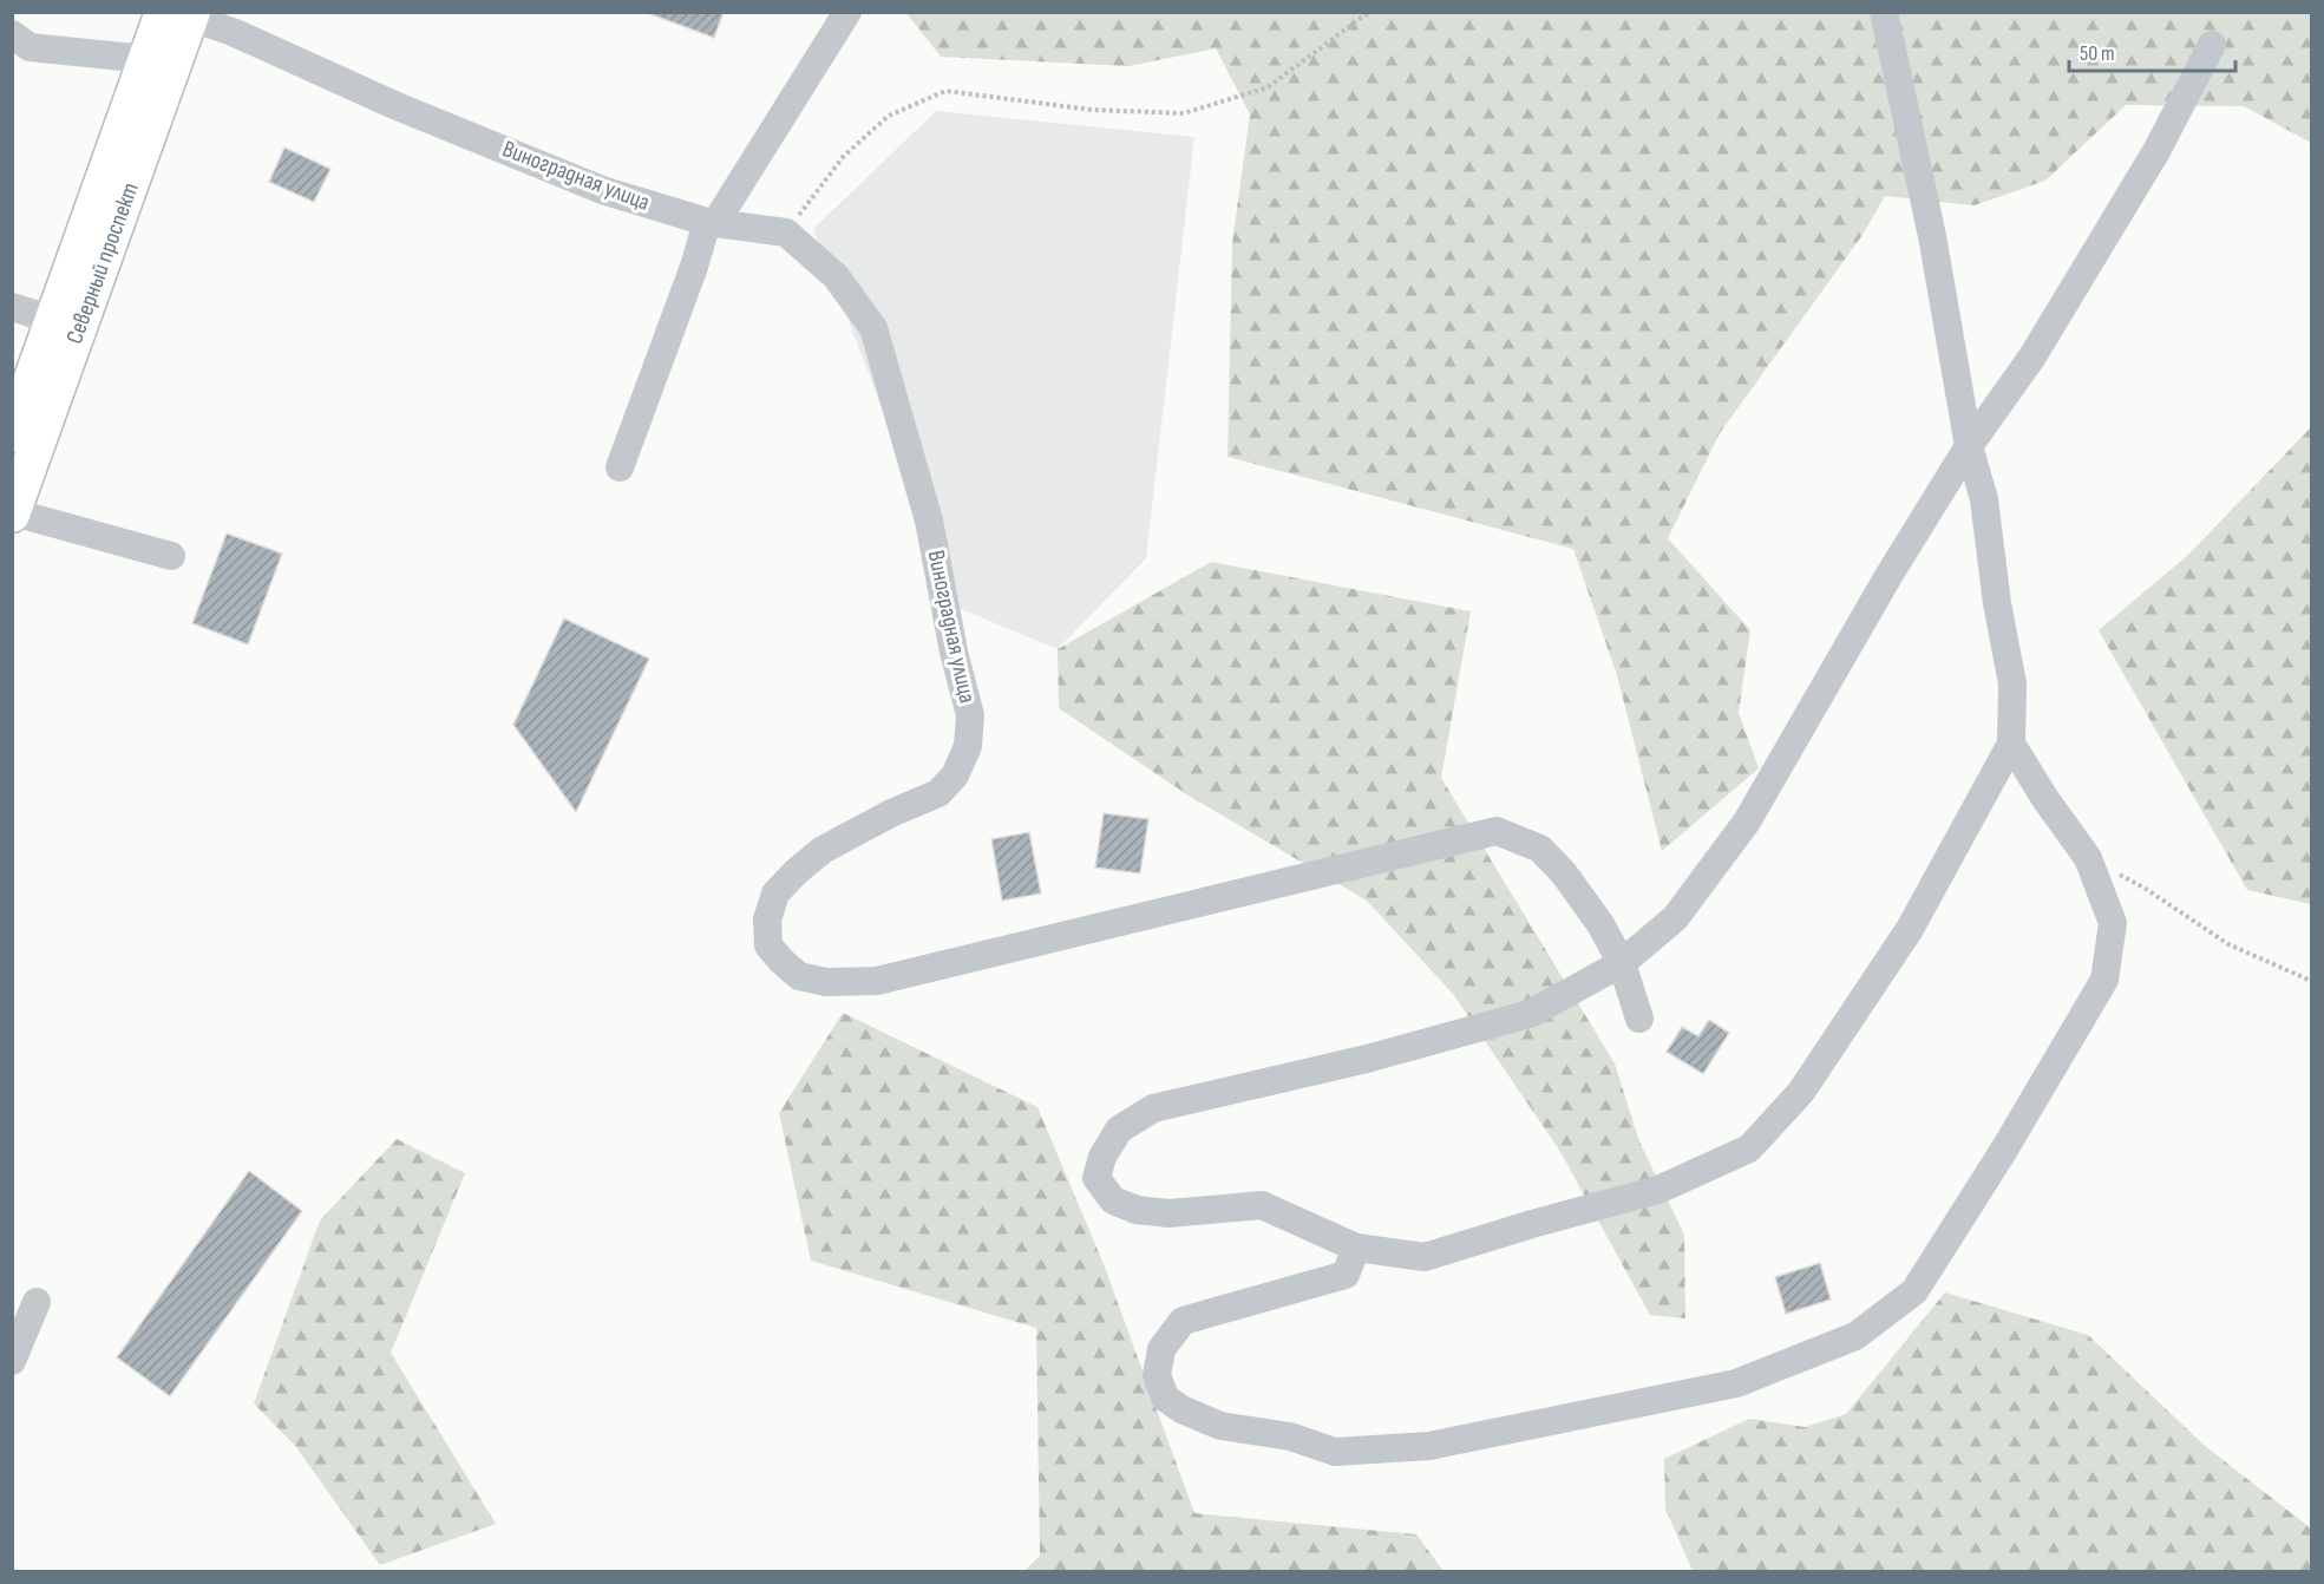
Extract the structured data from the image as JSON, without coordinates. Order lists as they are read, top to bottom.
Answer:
{
  "streets": {
    "main road": ["Северный проспект"],
    "lane": ["Виноградная улица"]
  },
  "crossings": [
    ["Виноградная улица", "Северный проспект"]
  ],
  "scale_bar": "50 m"
}
